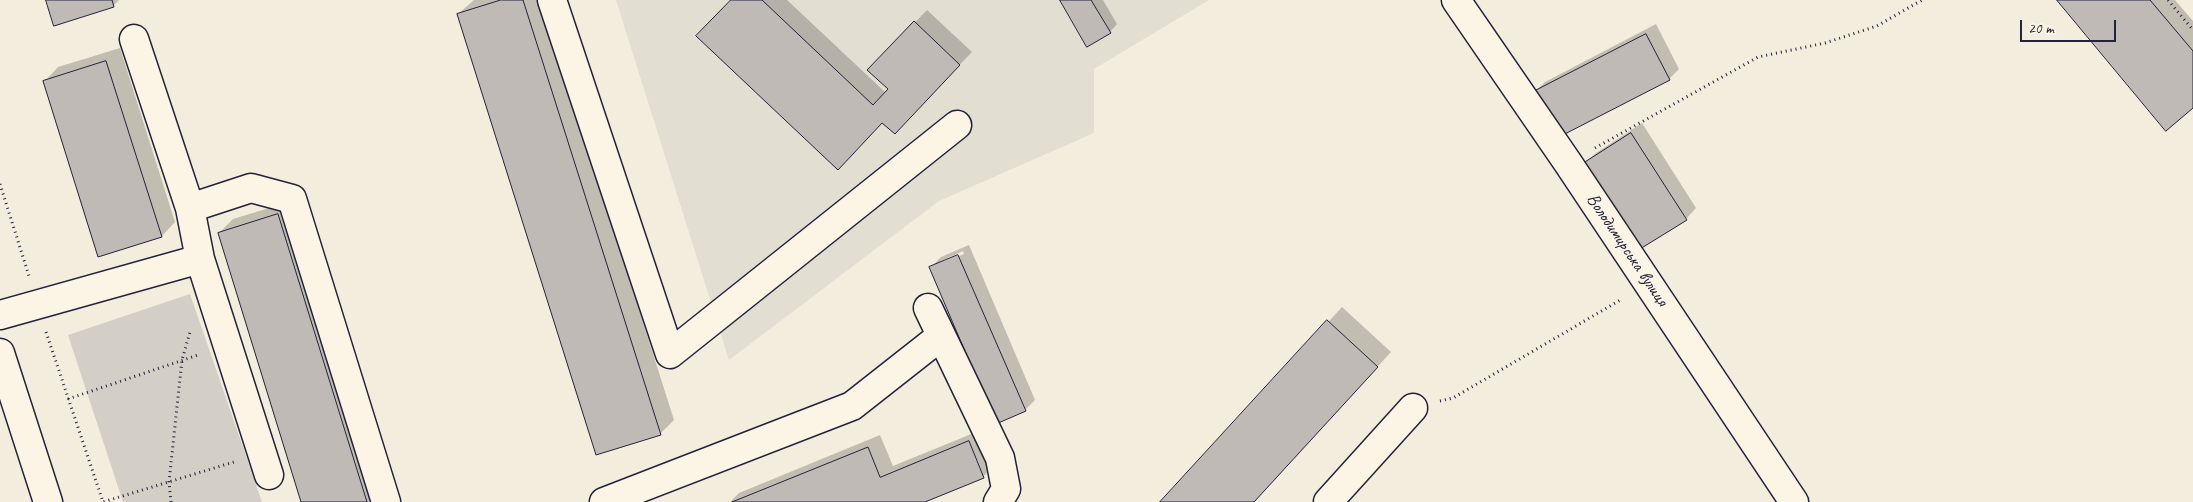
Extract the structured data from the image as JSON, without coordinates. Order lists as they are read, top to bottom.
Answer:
{
  "streets": {
    "street": ["Володимирська вулиця"]
  },
  "scale_bar": "20 m"
}
